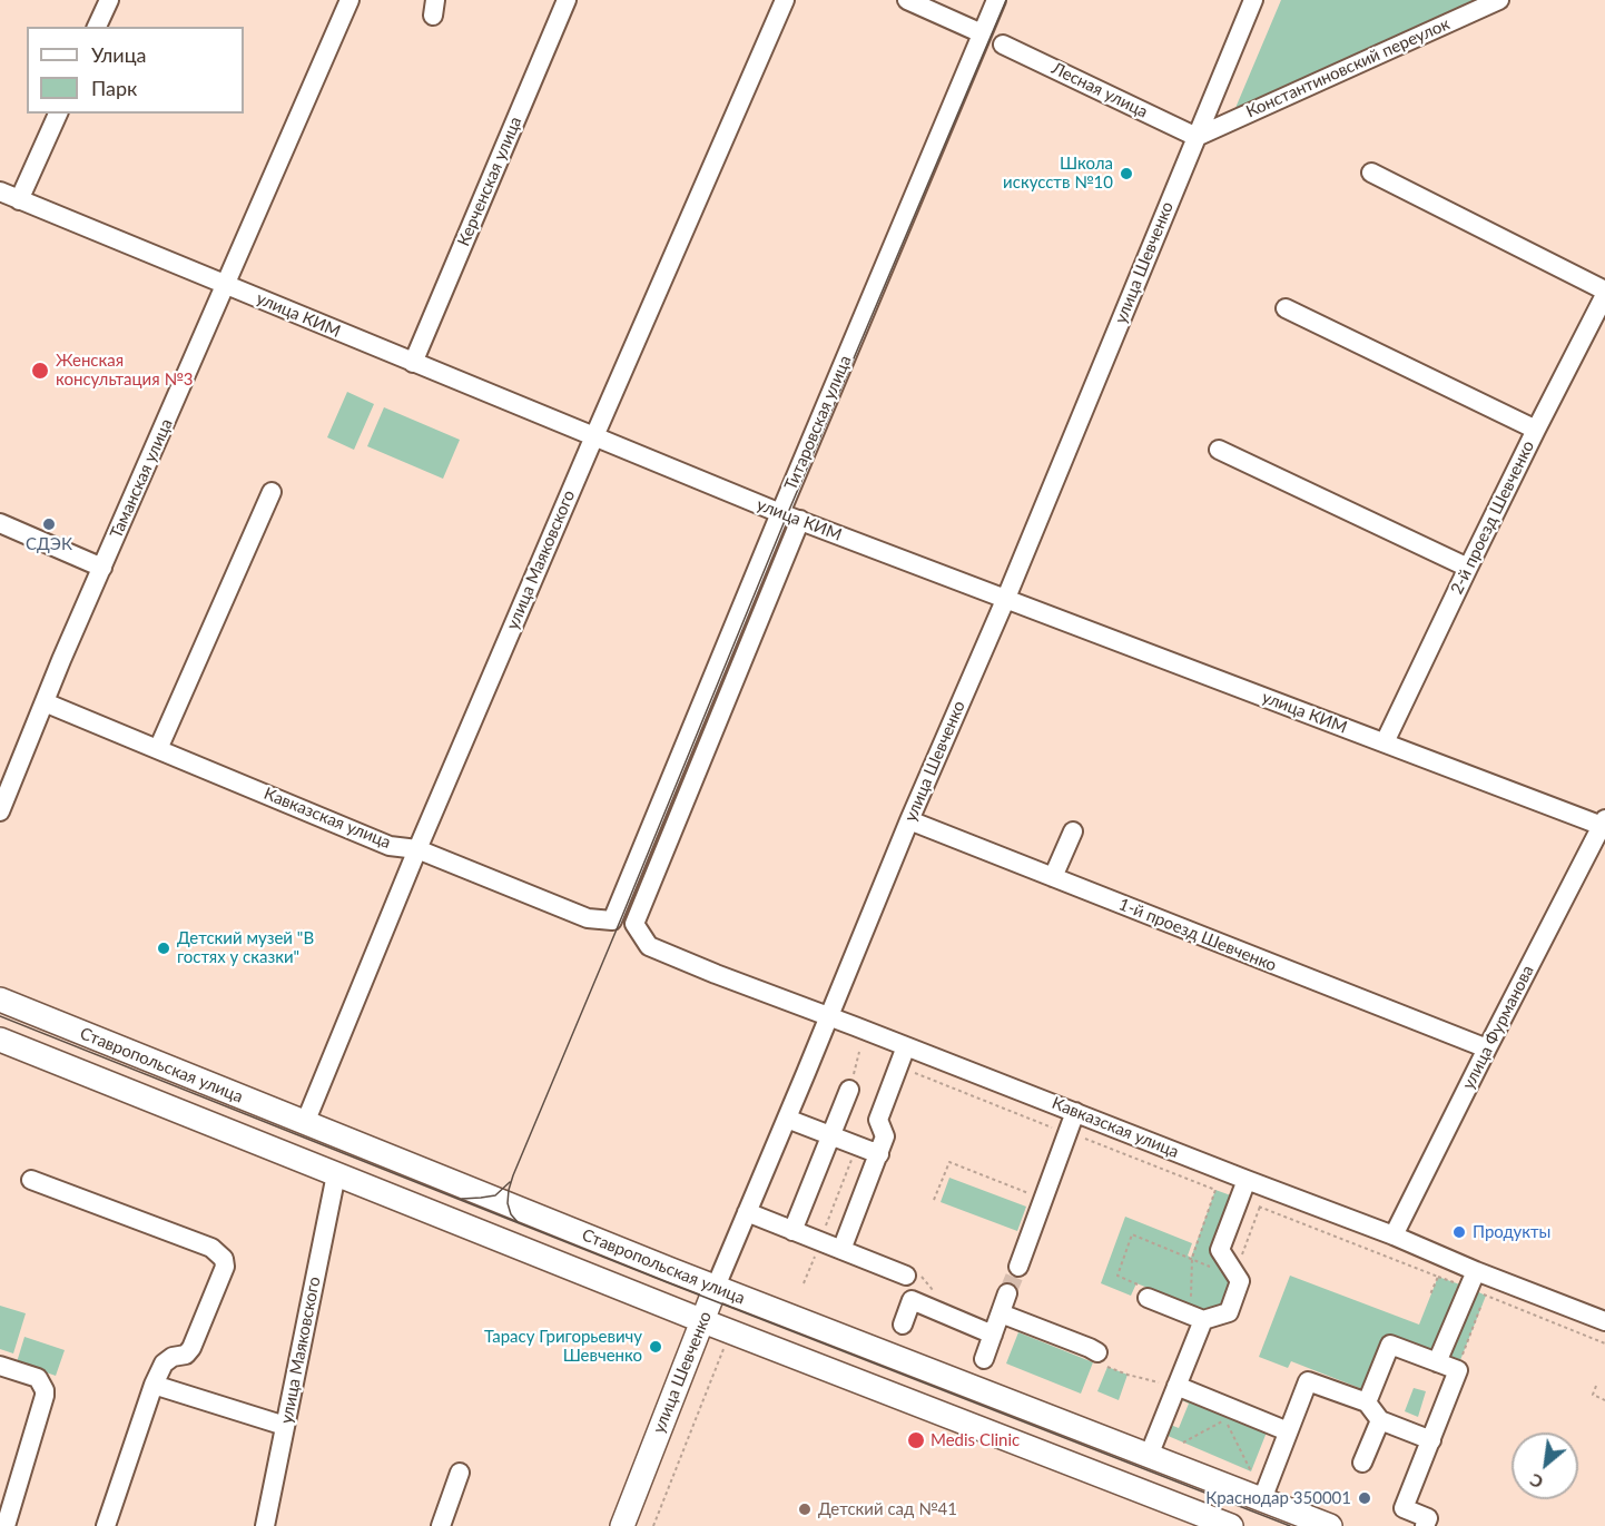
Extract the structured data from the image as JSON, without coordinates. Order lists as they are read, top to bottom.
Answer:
{
  "streets": {
    "main road": ["улица Шевченко", "Ставропольская улица"],
    "street": [
      "Константиновский переулок",
      "Лесная улица",
      "Керченская улица",
      "улица КИМ",
      "Титаровская улица",
      "Таманская улица",
      "2-й проезд Шевченко",
      "улица Маяковского",
      "Кавказская улица",
      "1-й проезд Шевченко",
      "улица Фурманова"
    ]
  },
  "crossings": [
    ["Константиновский переулок", "Лесная улица"],
    ["Константиновский переулок", "улица Шевченко"],
    ["Лесная улица", "улица Шевченко"],
    ["Керченская улица", "улица КИМ"],
    ["улица Шевченко", "улица КИМ"],
    ["улица Шевченко", "Кавказская улица"],
    ["улица Шевченко", "1-й проезд Шевченко"],
    ["улица Шевченко", "Ставропольская улица"],
    ["улица КИМ", "Титаровская улица"],
    ["улица КИМ", "Таманская улица"],
    ["улица КИМ", "2-й проезд Шевченко"],
    ["улица КИМ", "улица Маяковского"],
    ["улица КИМ", "Кавказская улица"],
    ["улица КИМ", "улица Фурманова"],
    ["Титаровская улица", "Кавказская улица"],
    ["Таманская улица", "Кавказская улица"],
    ["улица Маяковского", "Кавказская улица"],
    ["улица Маяковского", "Ставропольская улица"],
    ["Кавказская улица", "улица Фурманова"],
    ["1-й проезд Шевченко", "улица Фурманова"]
  ],
  "places": [
    "Школа искусств №10",
    "Женская консультация №3",
    "СДЭК",
    "Детский музей \"В гостях у сказки\"",
    "Продукты",
    "Тарасу Григорьевичу Шевченко",
    "Medis Clinic",
    "Краснодар 350001",
    "Детский сад №41"
  ],
  "legend": ["Улица", "Парк"],
  "north": "bottom left"
}
